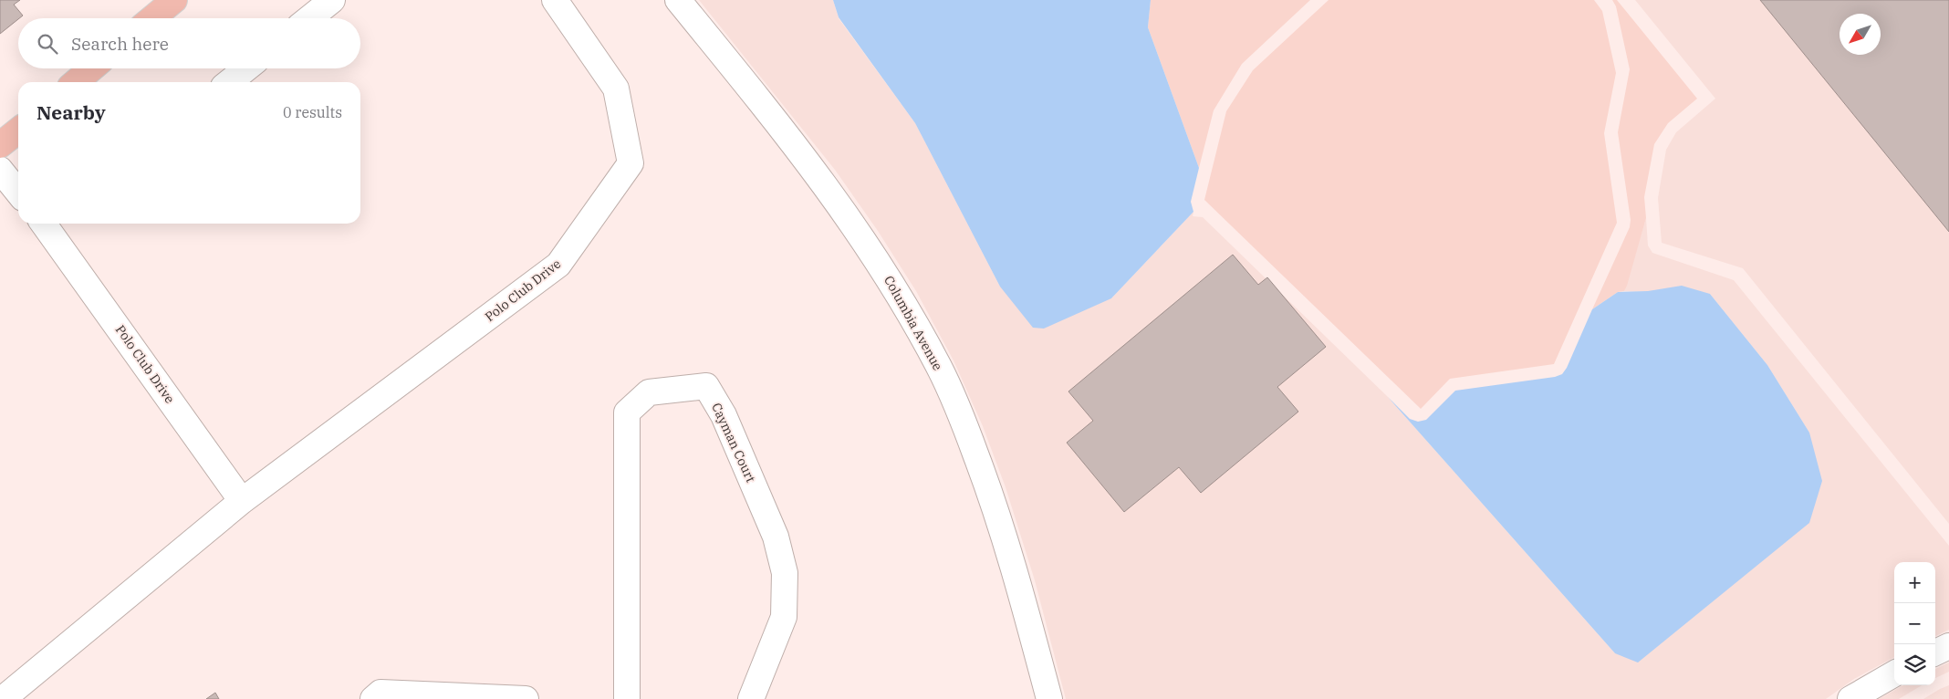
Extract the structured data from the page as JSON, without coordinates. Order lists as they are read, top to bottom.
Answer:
{
  "streets": {
    "street": ["Polo Club Drive", "Columbia Avenue", "Cayman Court"]
  },
  "north": "bottom left",
  "page": {
    "search": "Search here",
    "heading": ["Nearby", "0 results"],
    "map_buttons": ["+", "−"]
  }
}
